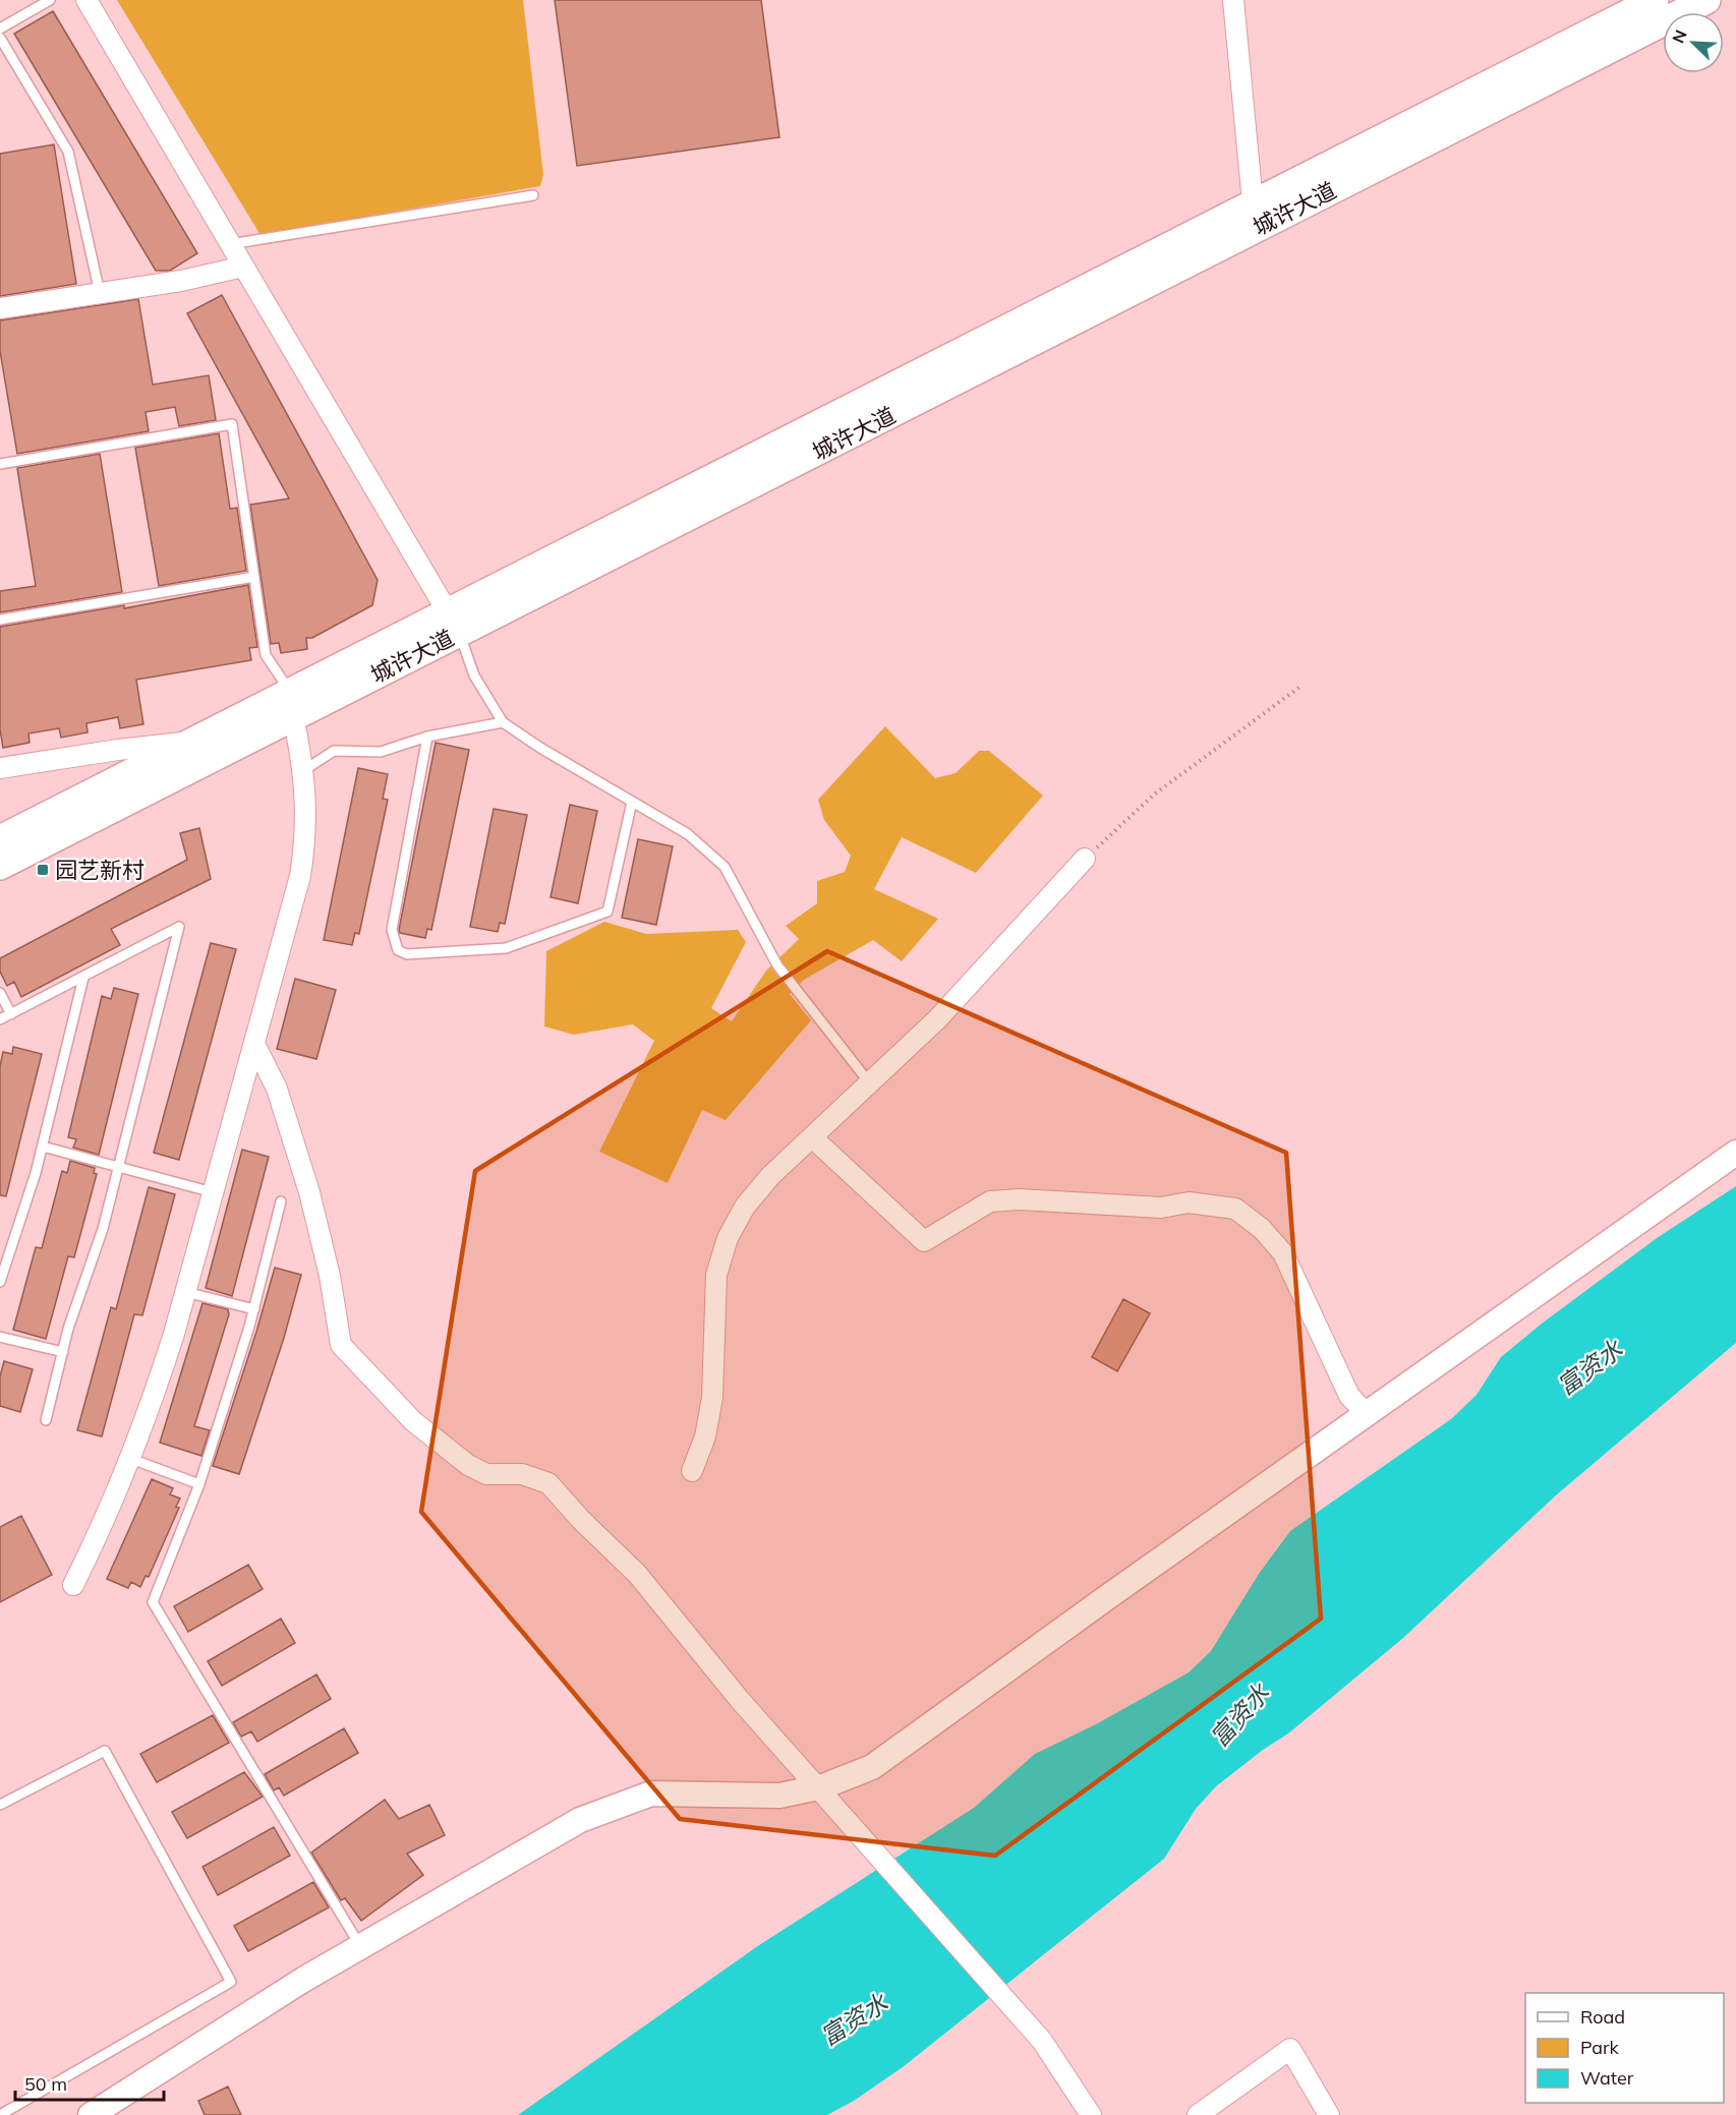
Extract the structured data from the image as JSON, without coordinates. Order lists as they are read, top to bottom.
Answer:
{
  "streets": {
    "main road": ["城许大道"]
  },
  "water": ["富资水"],
  "places": {
    "transit": ["园艺新村"]
  },
  "legend": ["Road", "Park", "Water"],
  "scale_bar": "50 m",
  "north": "top left"
}
